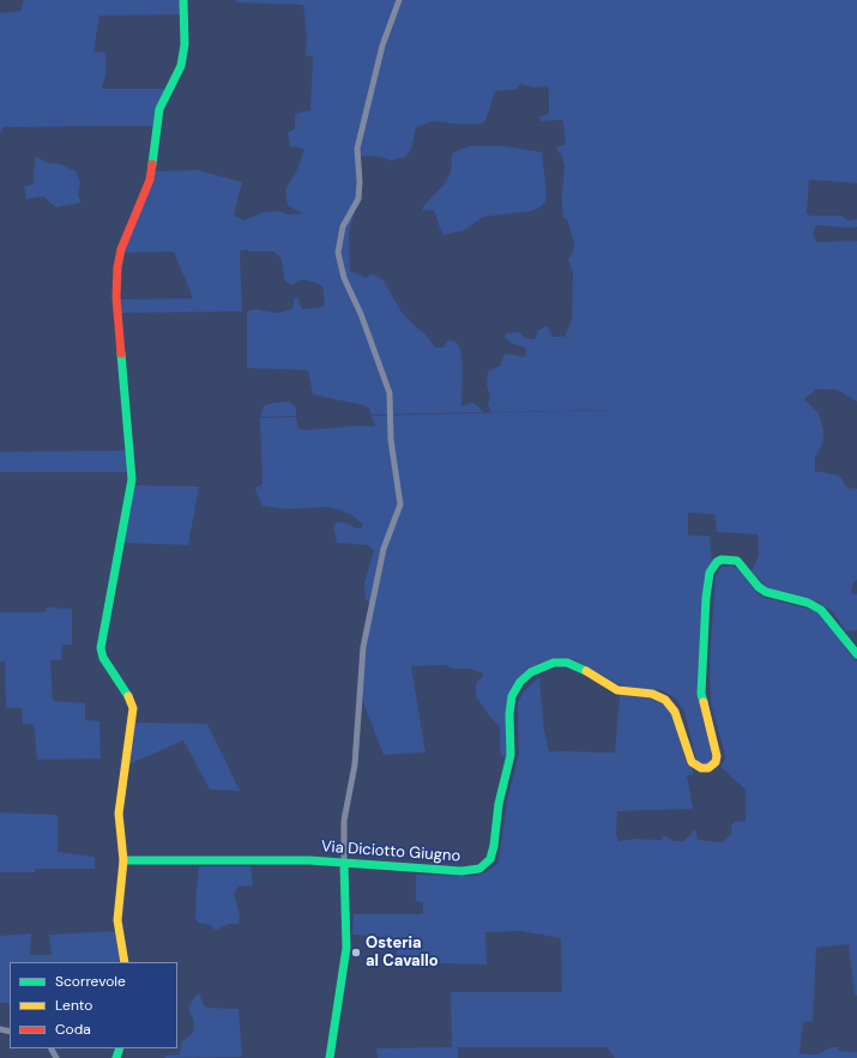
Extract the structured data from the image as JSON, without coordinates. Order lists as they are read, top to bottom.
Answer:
{
  "streets": {
    "main road": ["Via Diciotto Giugno"]
  },
  "places": ["Osteria al Cavallo"],
  "legend": ["Scorrevole", "Lento", "Coda"]
}
